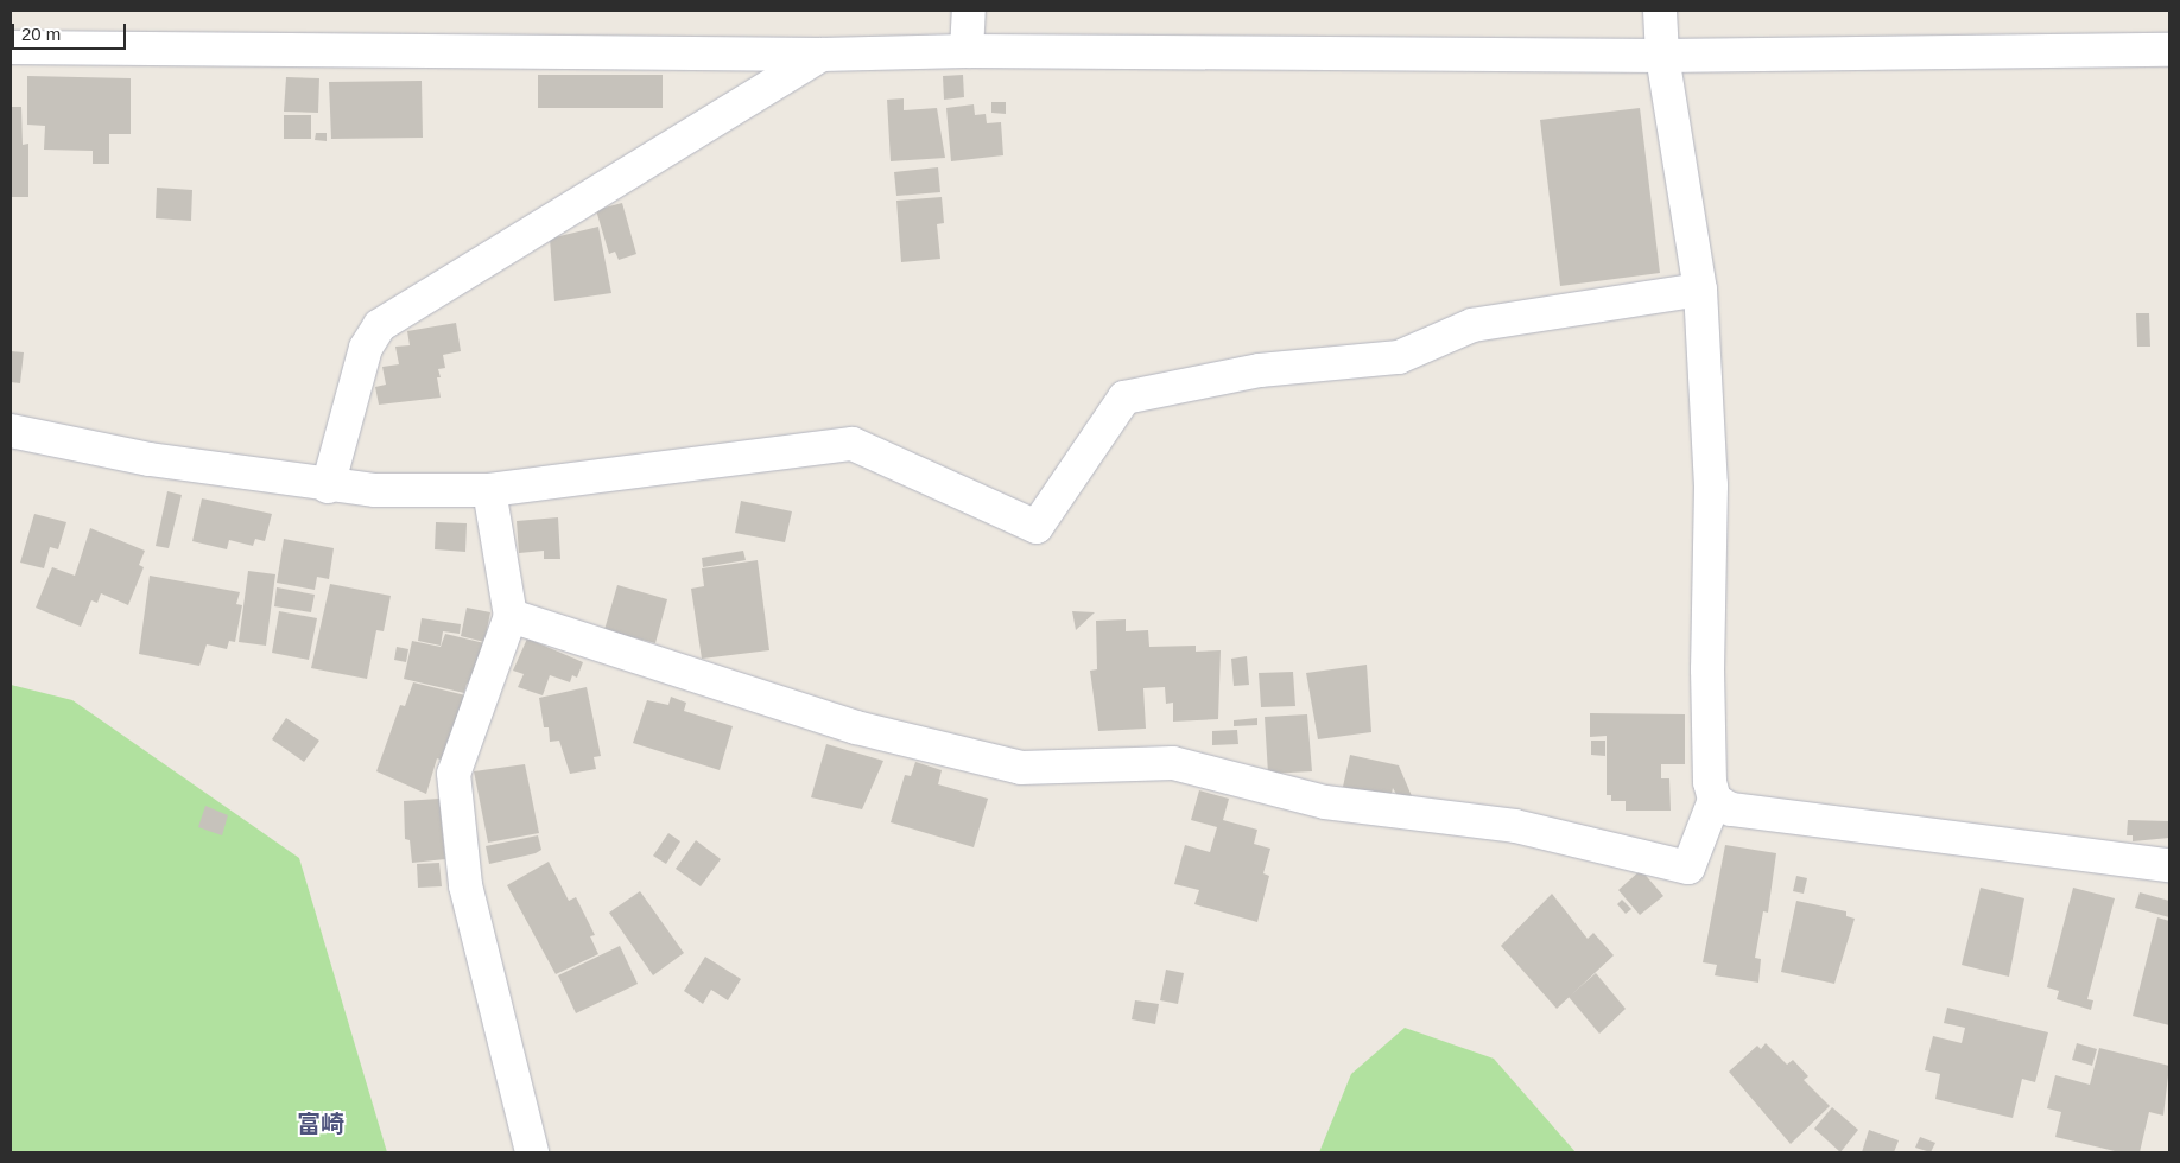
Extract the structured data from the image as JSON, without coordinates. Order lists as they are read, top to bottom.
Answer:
{
  "districts": ["富崎"],
  "scale_bar": "20 m"
}
